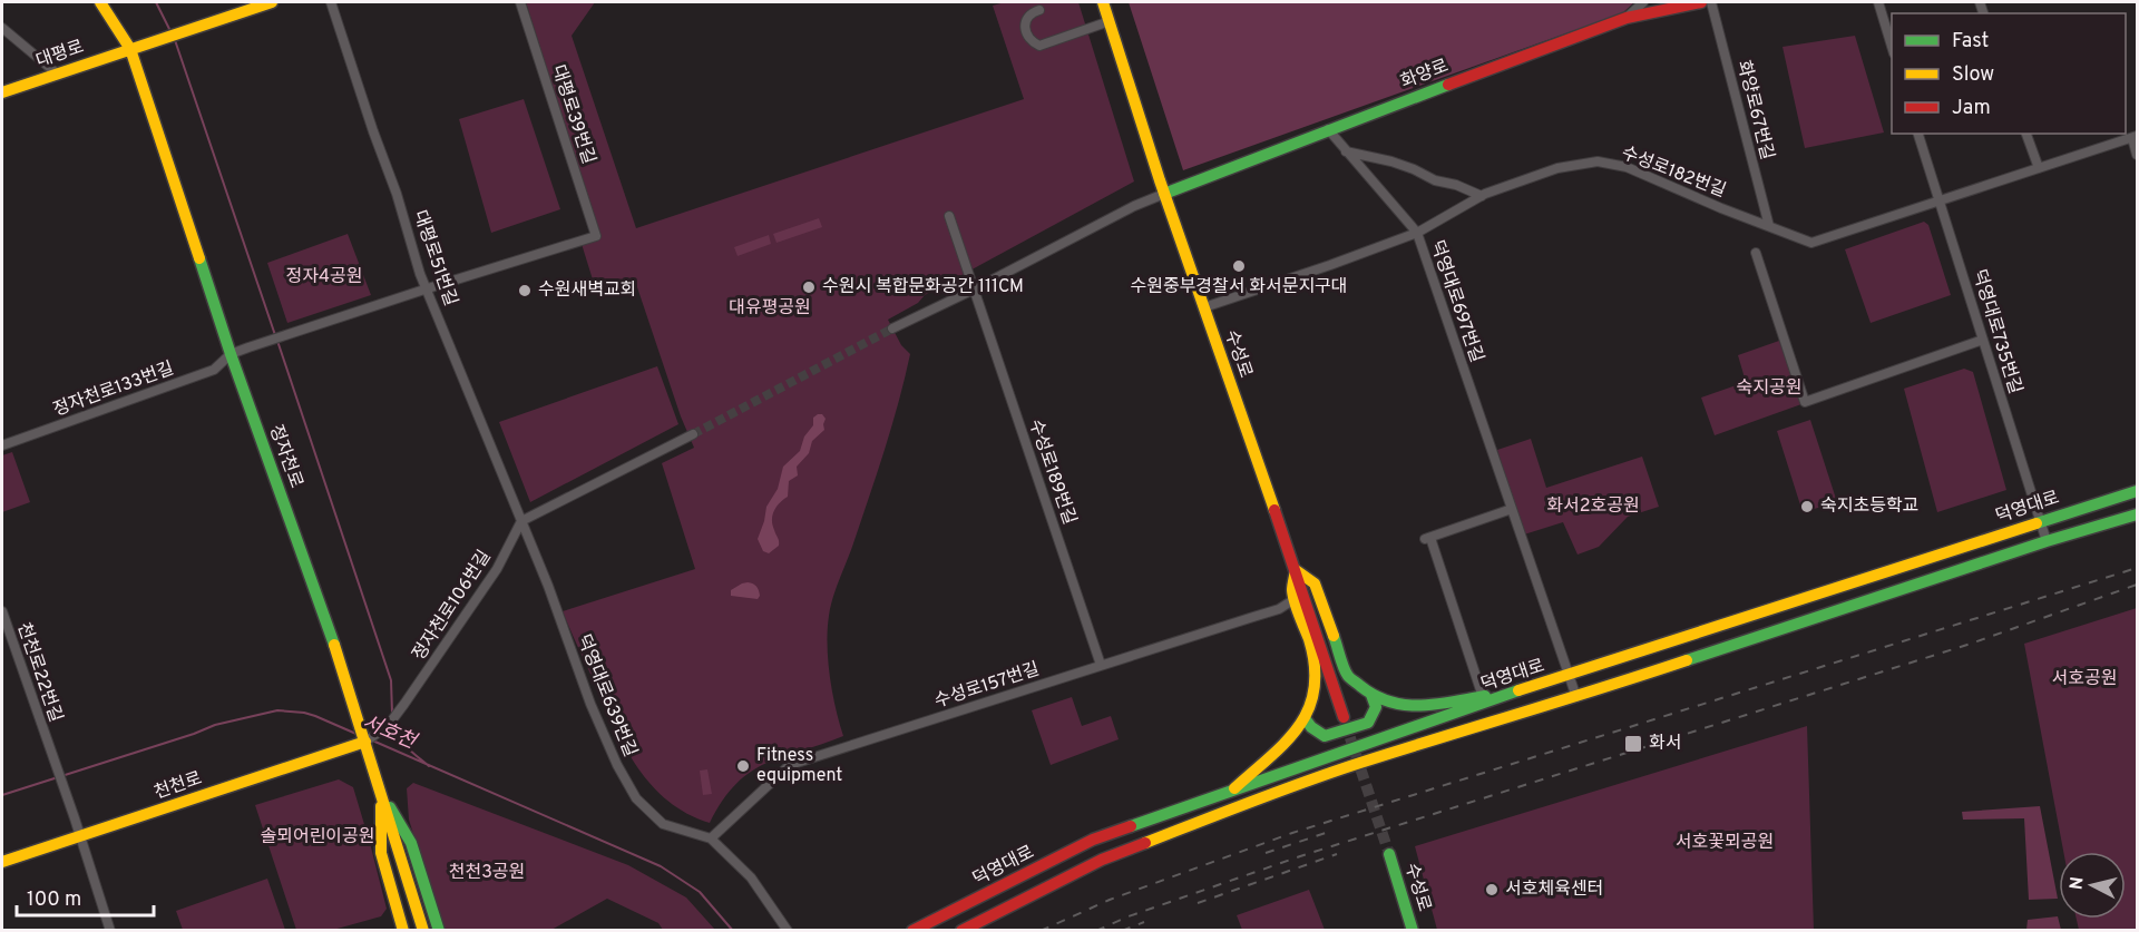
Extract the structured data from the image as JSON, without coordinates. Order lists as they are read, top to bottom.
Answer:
{
  "streets": {
    "main road": [
      "대평로",
      "화양로",
      "수성로",
      "정자천로",
      "덕영대로",
      "천천로"
    ],
    "street": [
      "화양로67번길",
      "대평로39번길",
      "수성로182번길",
      "대평로51번길",
      "덕영대로697번길",
      "덕영대로735번길",
      "정자천로133번길",
      "수성로189번길",
      "정자천로106번길",
      "천천로22번길",
      "수성로157번길",
      "덕영대로639번길"
    ]
  },
  "crossings": [
    ["대평로", "정자천로"],
    ["화양로", "덕영대로697번길"],
    ["화양로", "수성로"],
    ["화양로67번길", "수성로182번길"],
    ["대평로39번길", "정자천로133번길"],
    ["수성로182번길", "덕영대로697번길"],
    ["수성로182번길", "덕영대로735번길"],
    ["수성로182번길", "수성로"],
    ["대평로51번길", "정자천로133번길"],
    ["대평로51번길", "정자천로106번길"],
    ["대평로51번길", "덕영대로639번길"],
    ["덕영대로697번길", "덕영대로"],
    ["덕영대로735번길", "덕영대로"],
    ["정자천로133번길", "정자천로"],
    ["정자천로", "정자천로106번길"],
    ["정자천로", "천천로"],
    ["수성로189번길", "수성로157번길"],
    ["정자천로106번길", "덕영대로639번길"],
    ["정자천로106번길", "천천로"],
    ["천천로22번길", "천천로"],
    ["수성로157번길", "덕영대로639번길"]
  ],
  "water": ["서호천"],
  "parks": [
    "정자4공원",
    "대유평공원",
    "숙지공원",
    "화서2호공원",
    "서호공원",
    "솔뫼어린이공원",
    "서호꽃뫼공원",
    "천천3공원"
  ],
  "places": {
    "other": [
      "수원중부경찰서 화서문지구대",
      "수원시 복합문화공간 111CM",
      "수원새벽교회",
      "숙지초등학교",
      "Fitness equipment",
      "서호체육센터"
    ],
    "transit": ["화서"]
  },
  "legend": ["Fast", "Slow", "Jam"],
  "scale_bar": "100 m",
  "north": "left"
}
